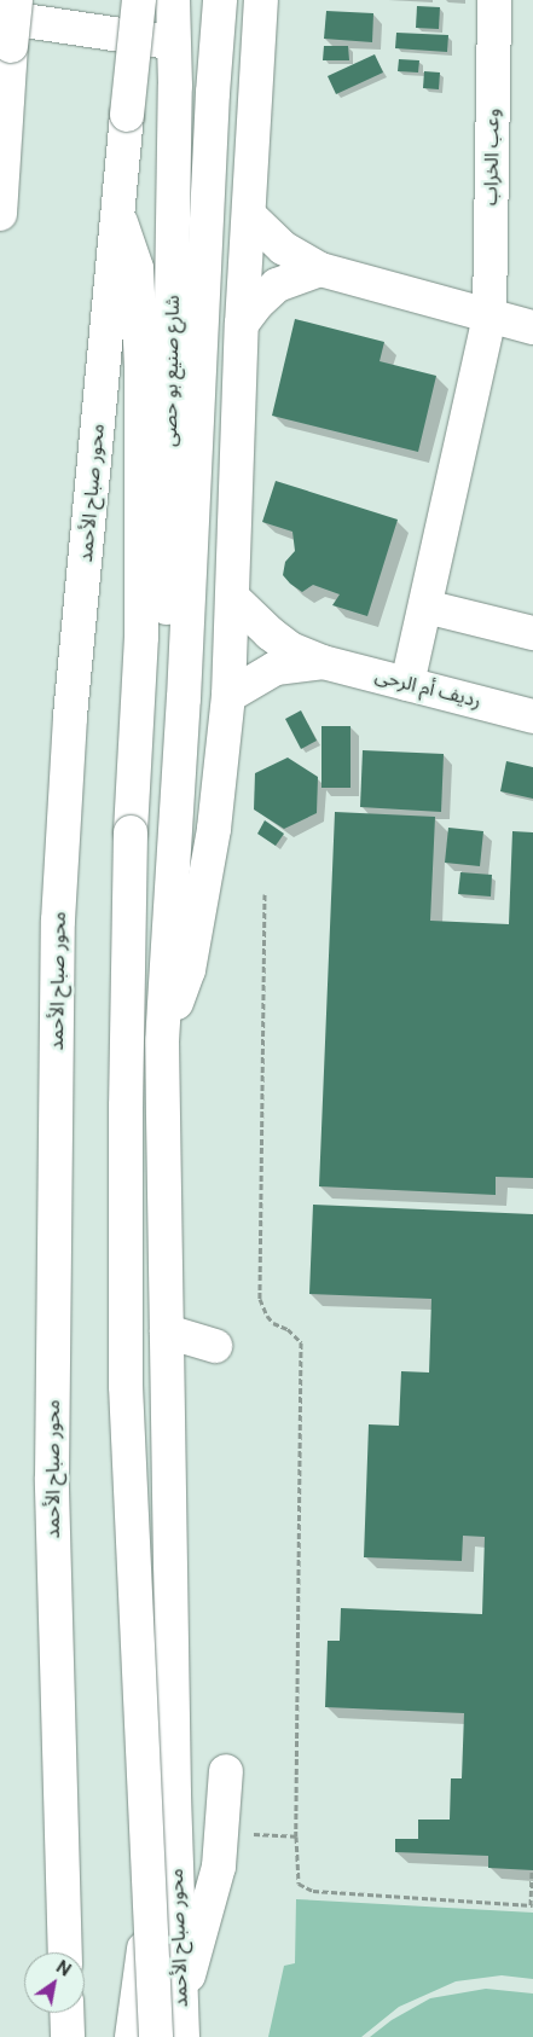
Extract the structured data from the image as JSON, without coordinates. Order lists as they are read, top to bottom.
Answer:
{
  "streets": {
    "main road": [
      "وعب الخراب",
      "شارع صنيع بو حصى",
      "محور صباح الأحمد",
      "رديف أم الرحى"
    ]
  },
  "crossings": [
    ["وعب الخراب", "رديف أم الرحى"],
    ["شارع صنيع بو حصى", "محور صباح الأحمد"],
    ["محور صباح الأحمد", "رديف أم الرحى"]
  ],
  "north": "top right"
}
